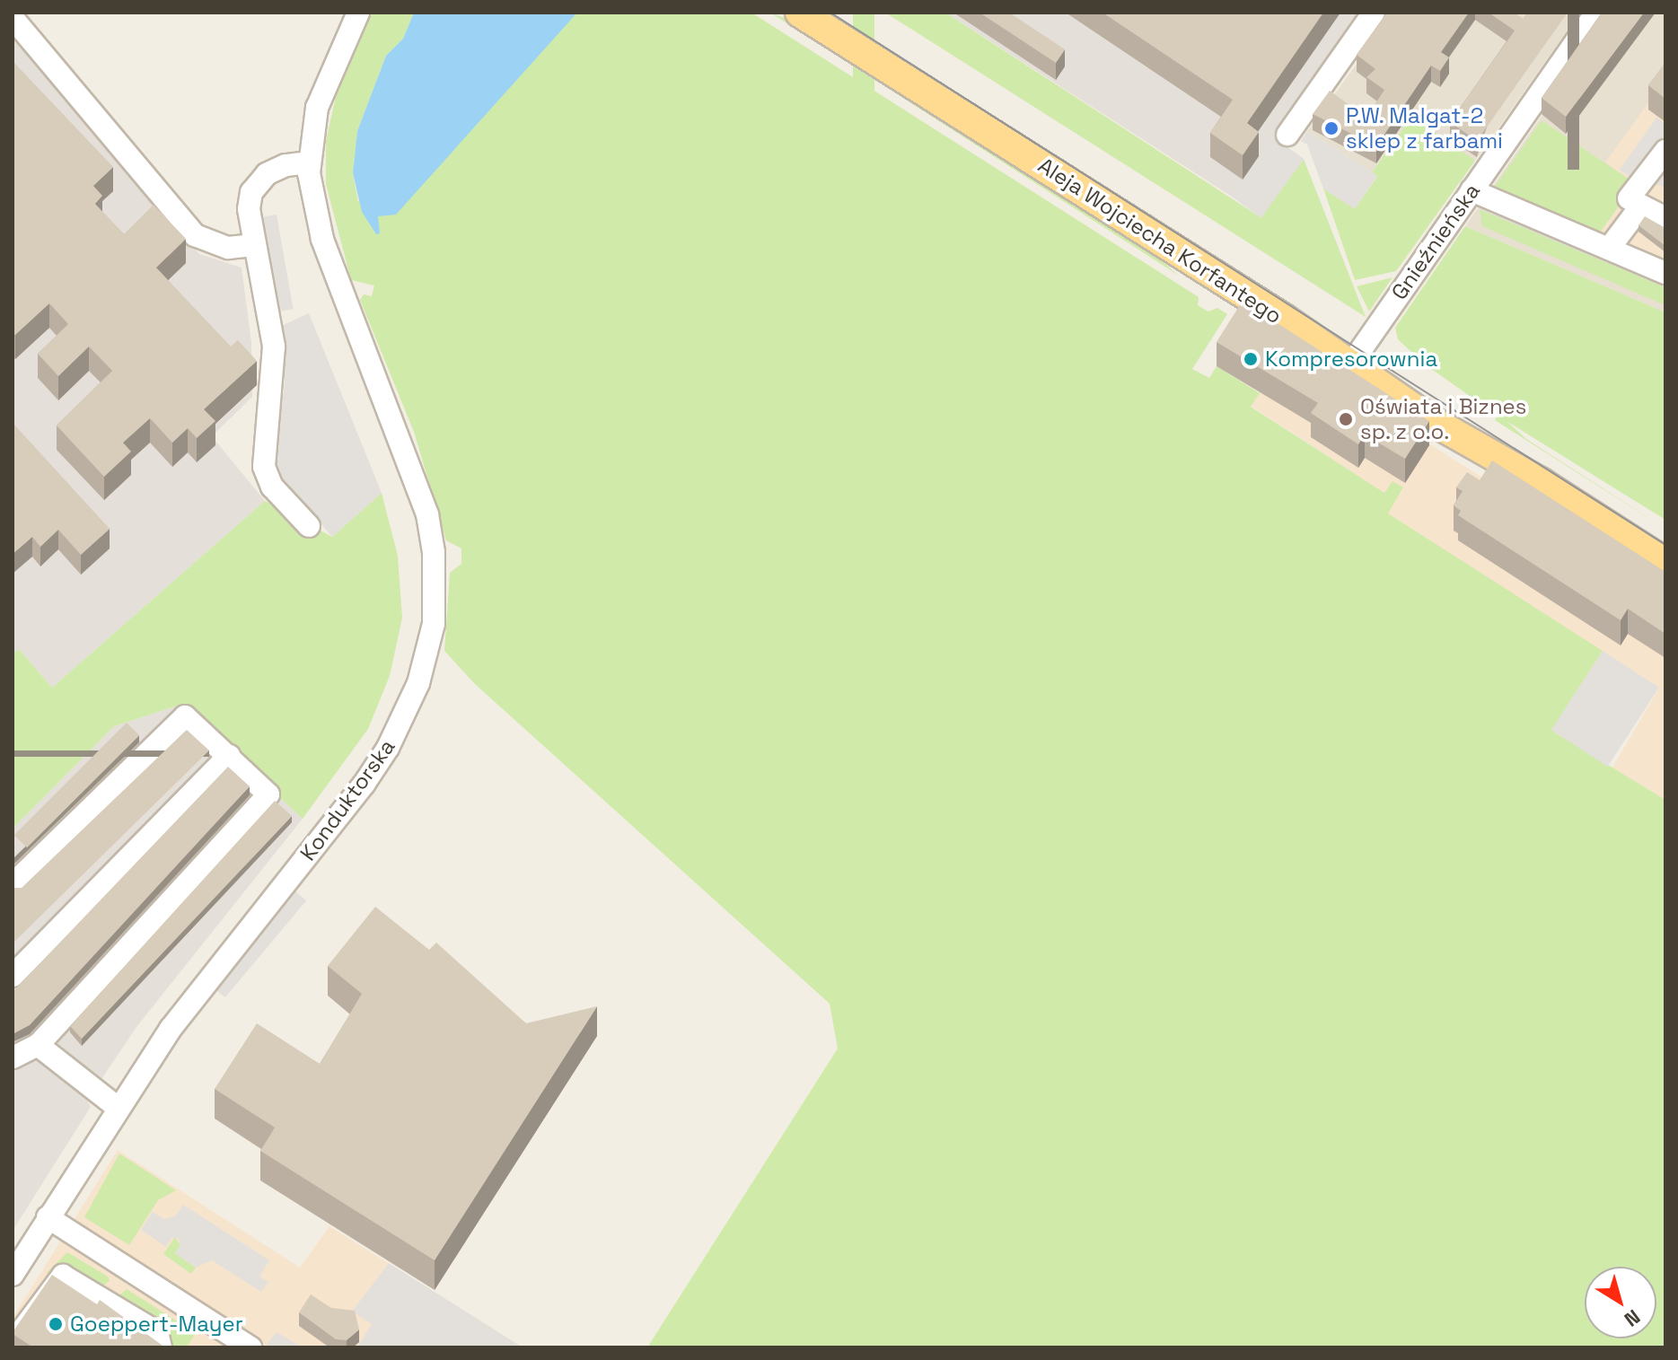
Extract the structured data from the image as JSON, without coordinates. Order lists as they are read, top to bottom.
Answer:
{
  "streets": {
    "main road": ["Aleja Wojciecha Korfantego"],
    "street": ["Gnieźnieńska", "Konduktorska"]
  },
  "crossings": [
    ["Aleja Wojciecha Korfantego", "Gnieźnieńska"]
  ],
  "places": [
    "P.W. Malgat-2 sklep z farbami",
    "Kompresorownia",
    "Oświata i Biznes sp. z o.o.",
    "Goeppert-Mayer"
  ],
  "north": "bottom right"
}
